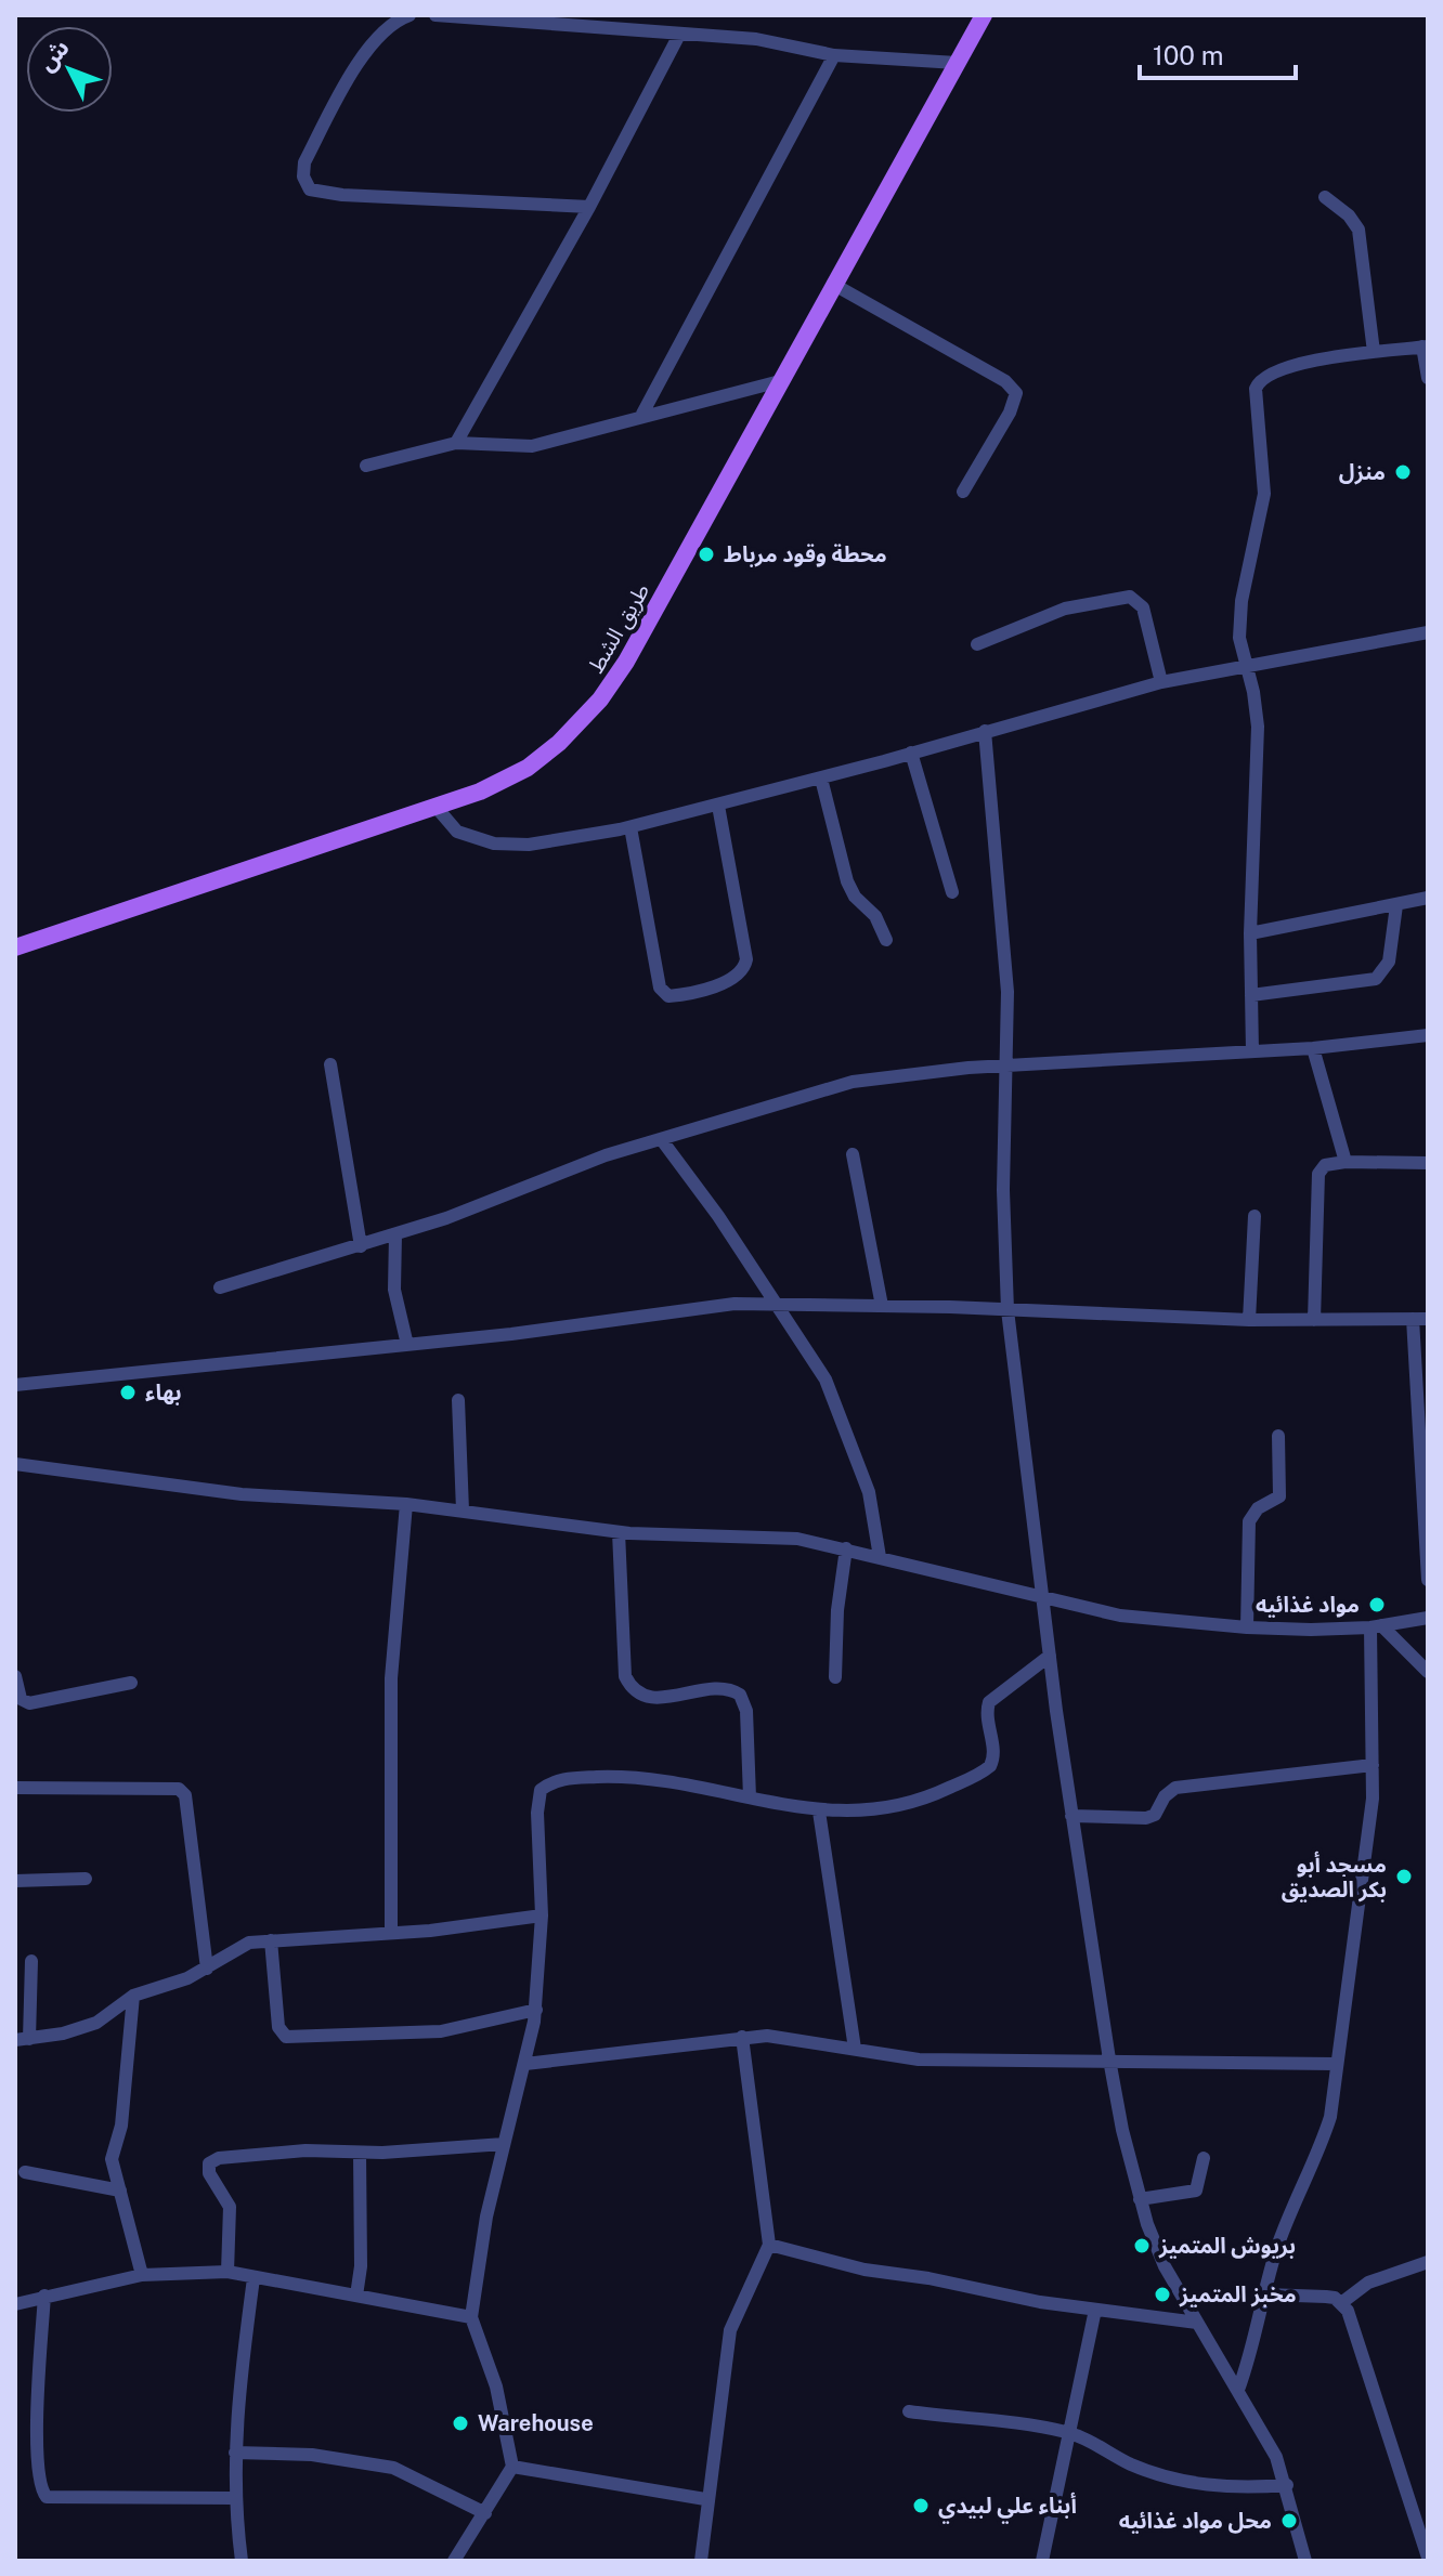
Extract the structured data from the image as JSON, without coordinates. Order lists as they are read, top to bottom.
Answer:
{
  "streets": {
    "main road": ["طريق الشط"]
  },
  "places": [
    "منزل",
    "محطة وقود مرباط",
    "بهاء",
    "مواد غذائيه",
    "مسجد أبو بكر الصديق",
    "بريوش المتميز",
    "مخبز المتميز",
    "Warehouse",
    "أبناء علي لبيدي",
    "محل مواد غذائيه"
  ],
  "scale_bar": "100 m",
  "north": "top left"
}
